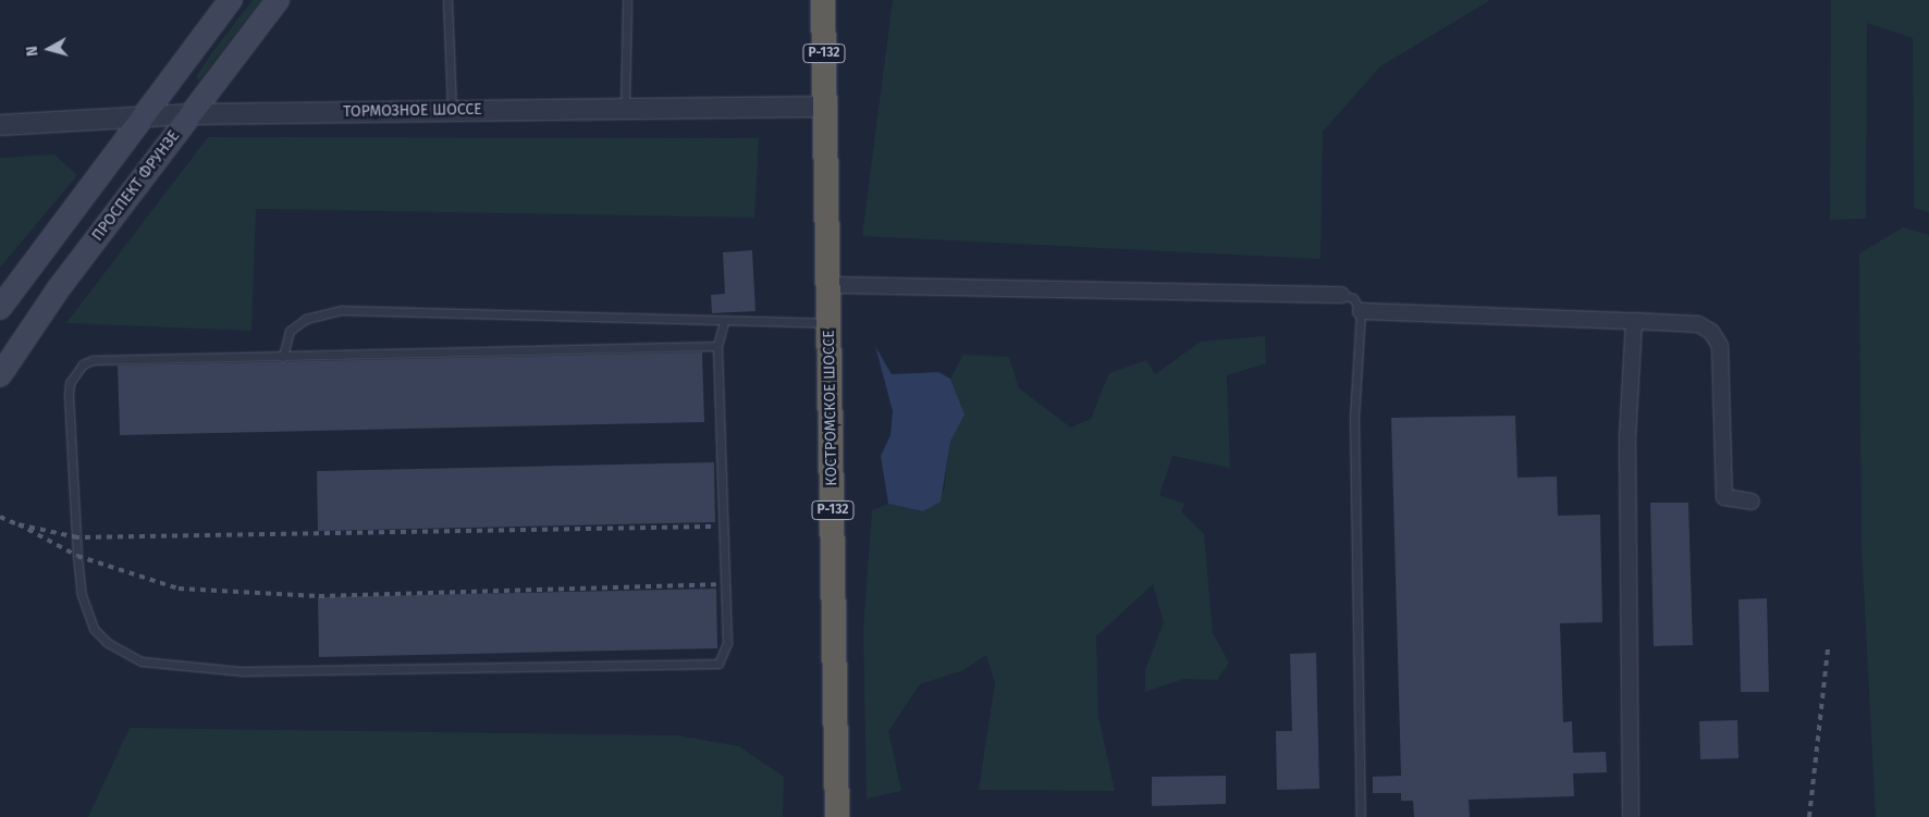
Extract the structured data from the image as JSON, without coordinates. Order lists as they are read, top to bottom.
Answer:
{
  "streets": {
    "highway": ["Р-132", "КОСТРОМСКОЕ ШОССЕ"],
    "main road": ["ПРОСПЕКТ ФРУНЗЕ"],
    "street": ["ТОРМОЗНОЕ ШОССЕ"]
  },
  "crossings": [
    ["ТОРМОЗНОЕ ШОССЕ", "ПРОСПЕКТ ФРУНЗЕ"],
    ["ТОРМОЗНОЕ ШОССЕ", "КОСТРОМСКОЕ ШОССЕ"]
  ],
  "north": "left"
}
